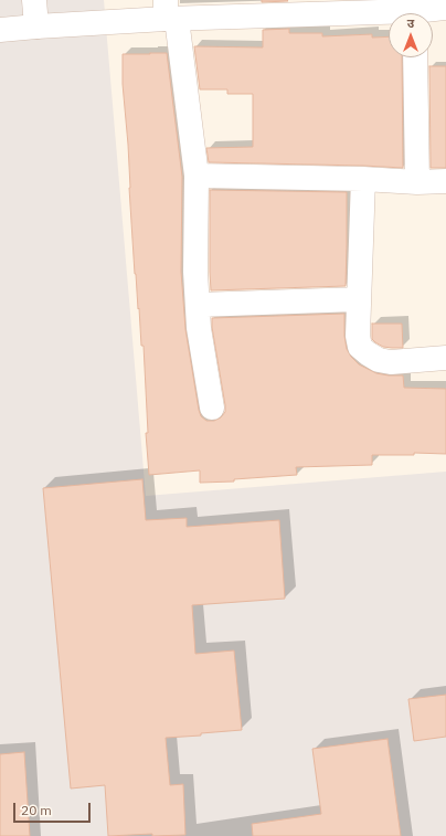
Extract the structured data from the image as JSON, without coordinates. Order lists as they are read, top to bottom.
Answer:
{
  "scale_bar": "20 m",
  "north": "top"
}
